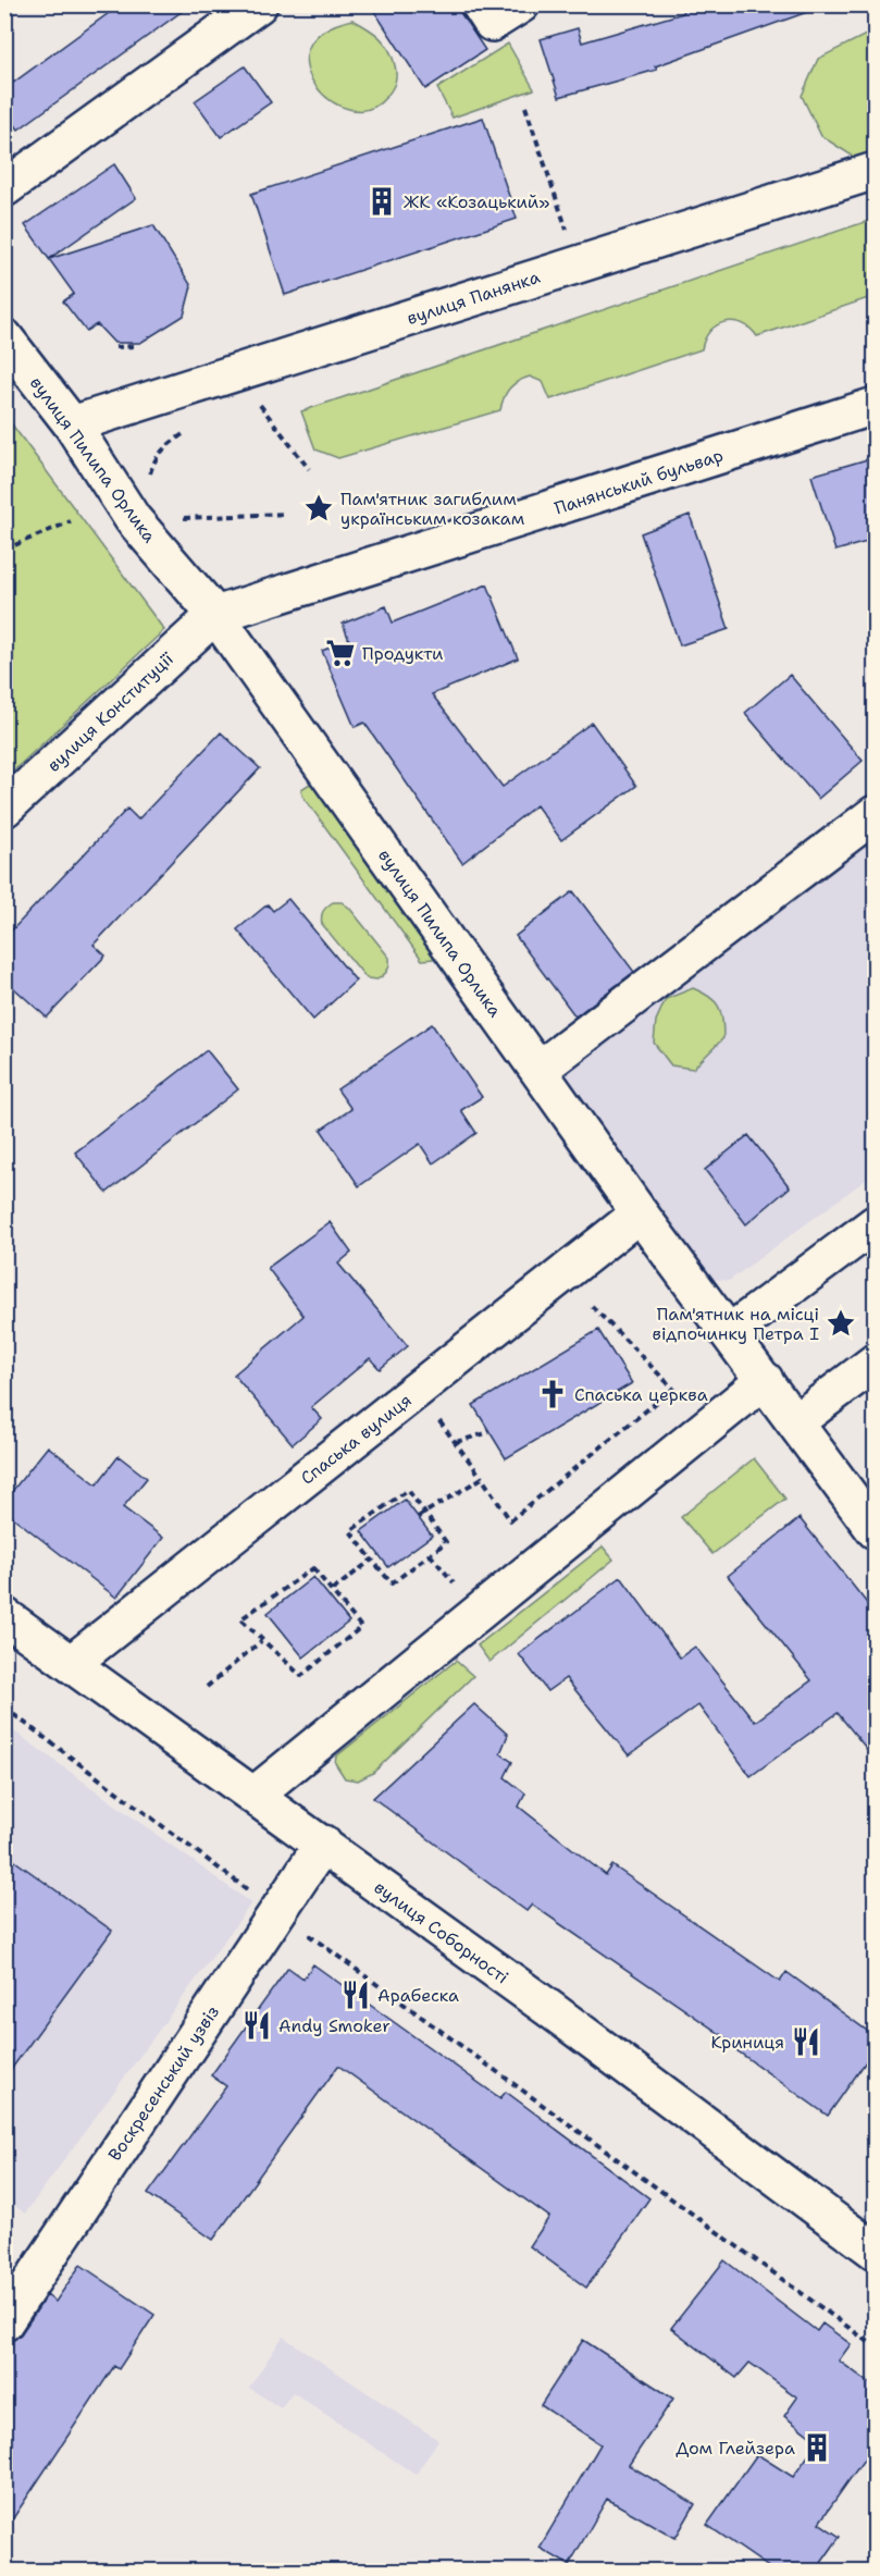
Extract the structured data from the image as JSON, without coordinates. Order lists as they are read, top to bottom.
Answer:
{
  "streets": {
    "street": [
      "вулиця Панянка",
      "вулиця Пилипа Орлика",
      "Панянський бульвар",
      "вулиця Конституції",
      "Спаська вулиця",
      "вулиця Соборності",
      "Воскресенський узвіз"
    ]
  },
  "crossings": [
    ["вулиця Панянка", "вулиця Пилипа Орлика"],
    ["вулиця Пилипа Орлика", "Панянський бульвар"],
    ["вулиця Пилипа Орлика", "вулиця Конституції"],
    ["вулиця Пилипа Орлика", "Спаська вулиця"],
    ["Панянський бульвар", "вулиця Конституції"],
    ["Спаська вулиця", "вулиця Соборності"],
    ["вулиця Соборності", "Воскресенський узвіз"]
  ],
  "places": {
    "building": ["ЖК «Козацький»", "Дом Глейзера"],
    "place": ["Пам'ятник загиблим українським козакам", "Пам'ятник на місці відпочинку Петра I"],
    "supermarket": ["Продукти"],
    "church": ["Спаська церква"],
    "restaurant": ["Арабеска", "Andy Smoker", "Криниця"]
  }
}
